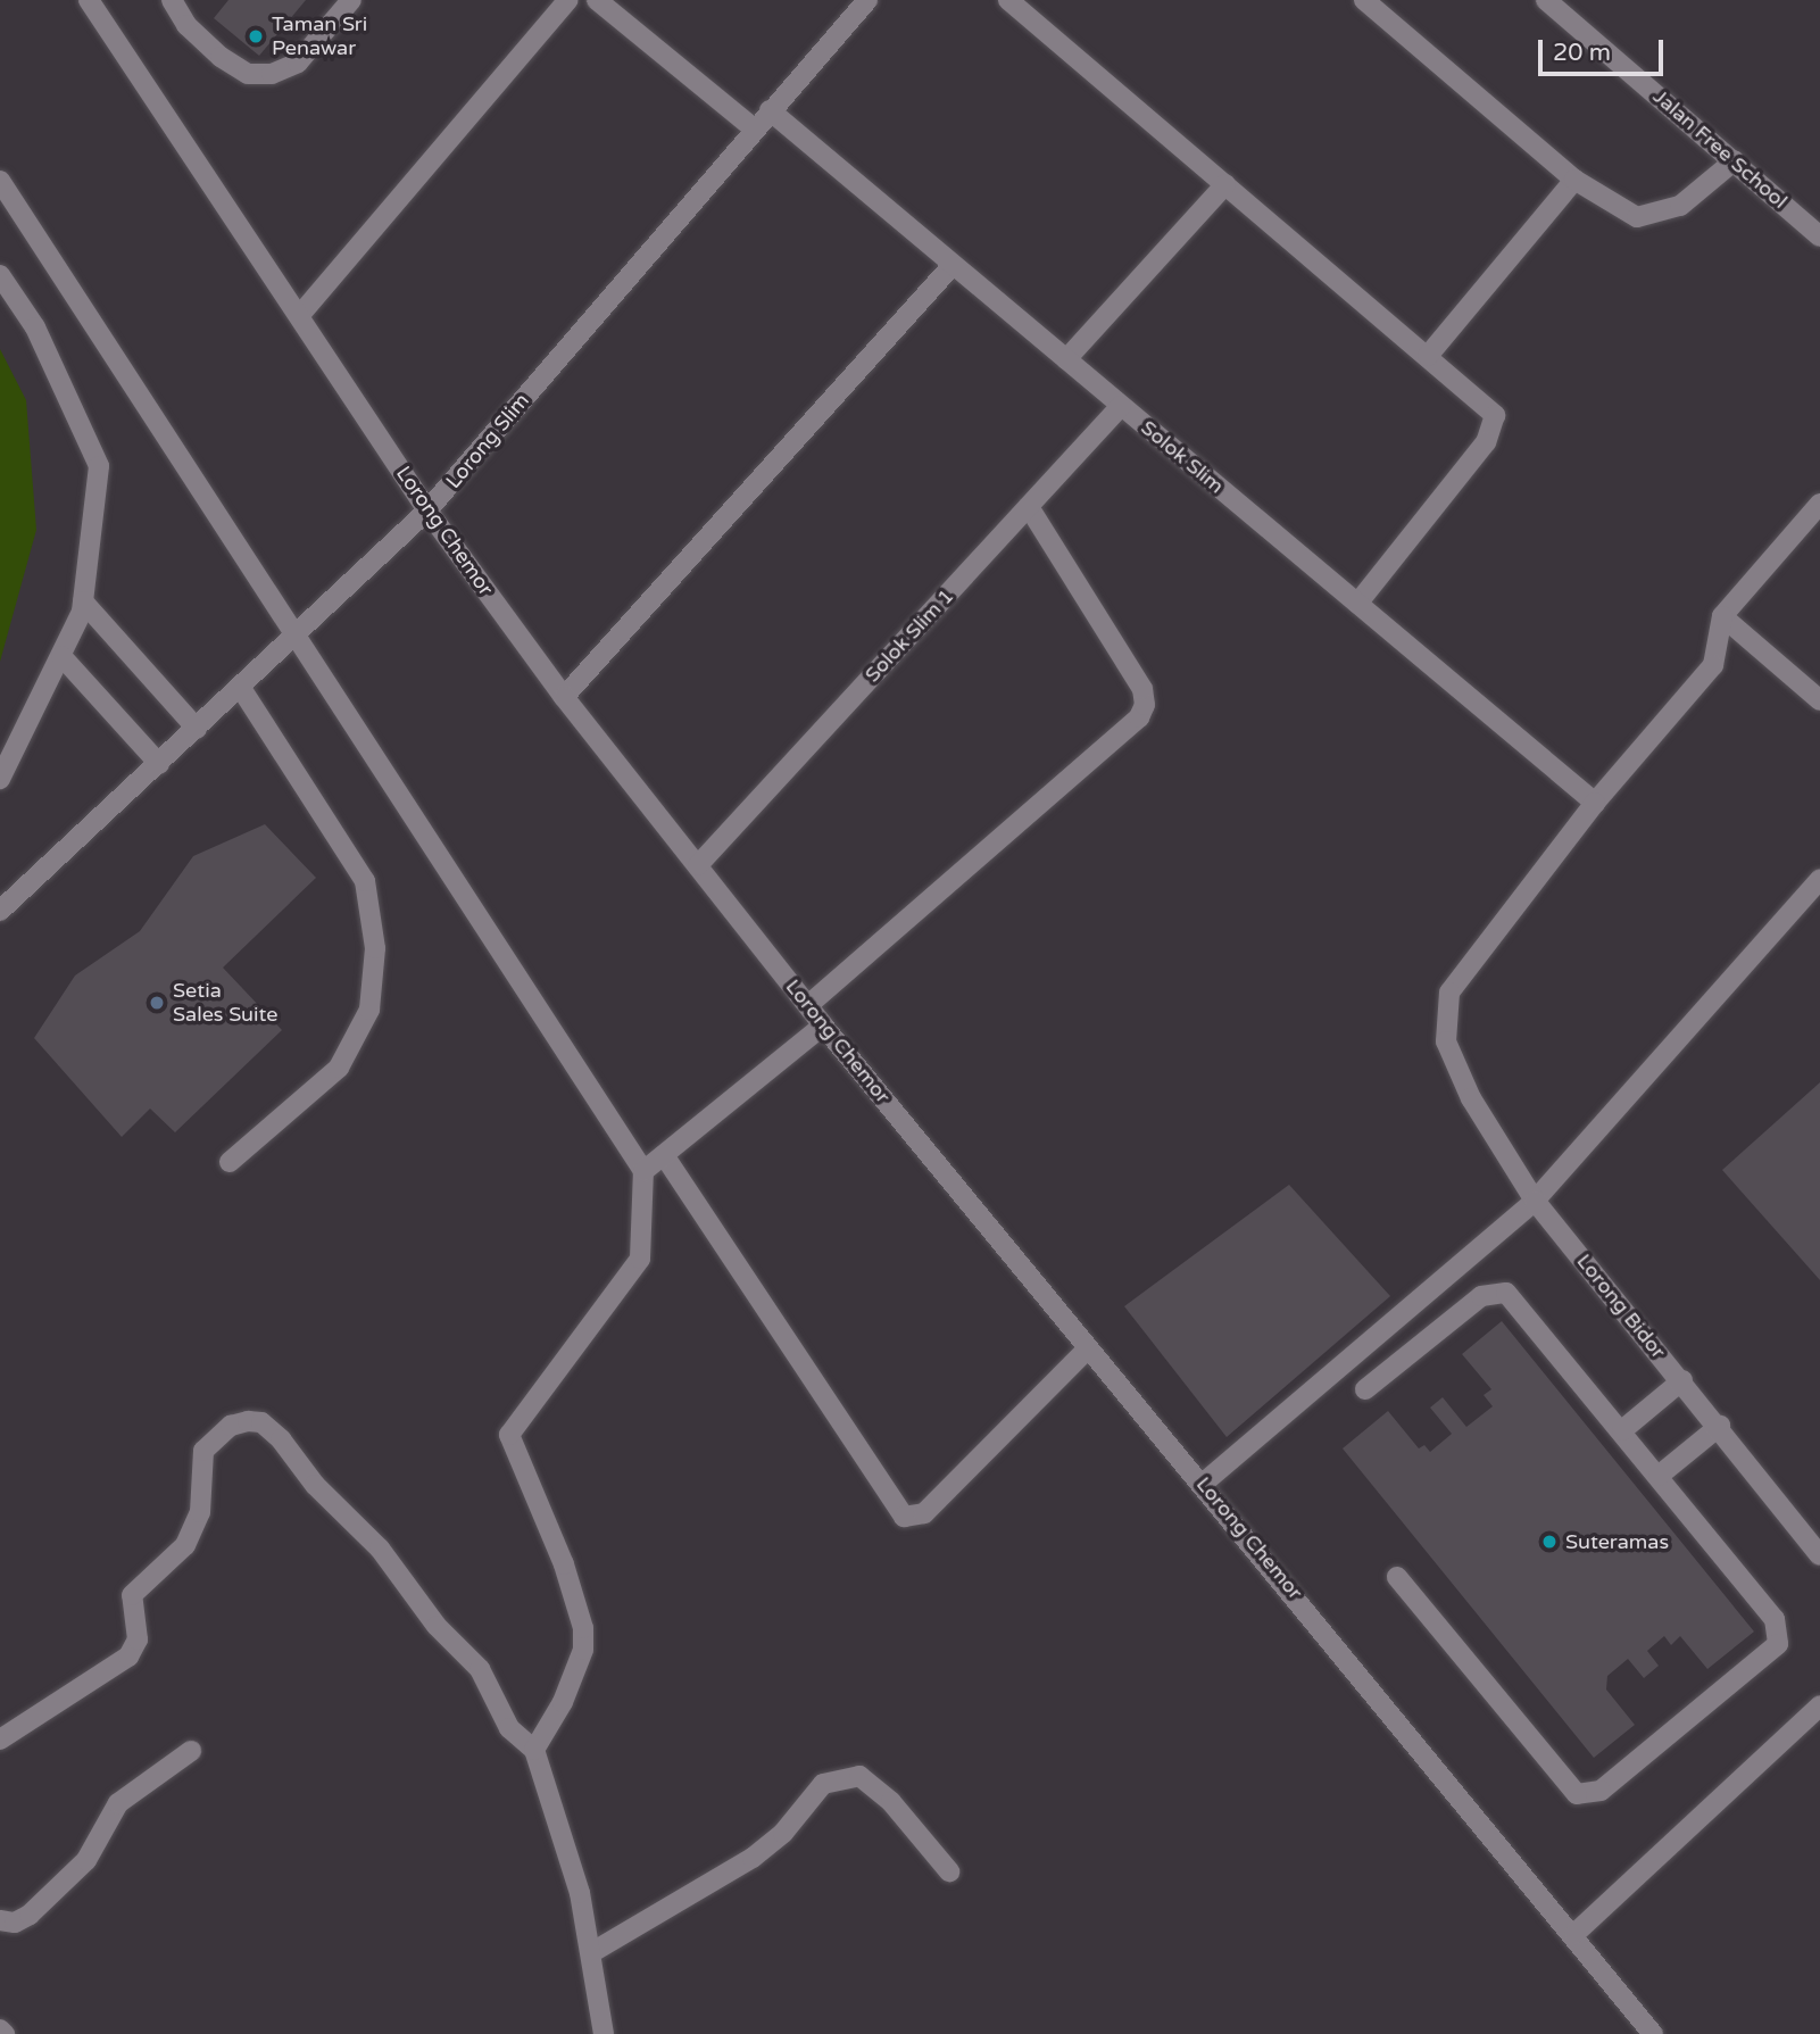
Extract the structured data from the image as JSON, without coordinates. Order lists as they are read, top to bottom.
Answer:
{
  "streets": {
    "street": [
      "Jalan Free School",
      "Lorong Slim",
      "Solok Slim",
      "Lorong Chemor",
      "Solok Slim 1",
      "Lorong Bidor"
    ]
  },
  "crossings": [
    ["Lorong Slim", "Solok Slim"],
    ["Lorong Slim", "Lorong Chemor"],
    ["Solok Slim", "Solok Slim 1"],
    ["Solok Slim", "Lorong Bidor"],
    ["Lorong Chemor", "Solok Slim 1"]
  ],
  "places": ["Taman Sri Penawar", "Setia Sales Suite", "Suteramas"],
  "scale_bar": "20 m"
}
